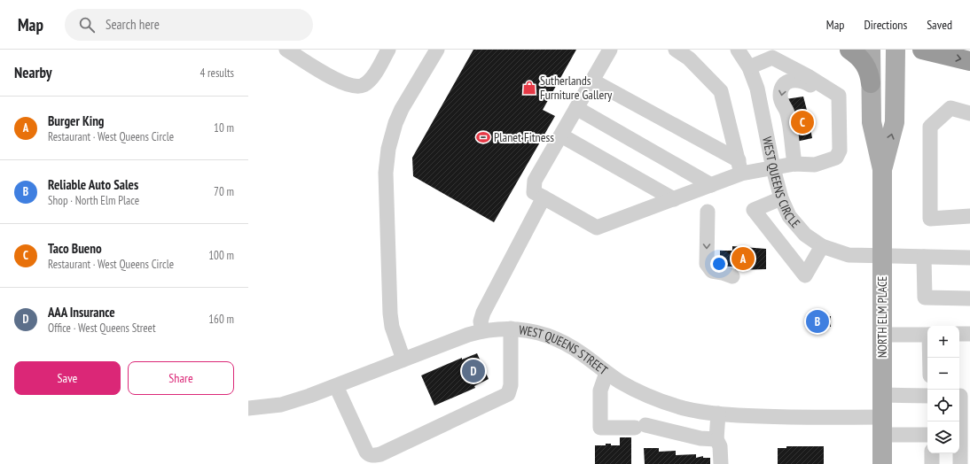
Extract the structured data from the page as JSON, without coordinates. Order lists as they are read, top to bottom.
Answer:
{
  "streets": {
    "main road": ["NORTH ELM PLACE"],
    "street": ["WEST QUEENS CIRCLE", "WEST QUEENS STREET"]
  },
  "crossings": [
    ["WEST QUEENS CIRCLE", "NORTH ELM PLACE"],
    ["NORTH ELM PLACE", "WEST QUEENS STREET"]
  ],
  "places": {
    "shop": ["Sutherlands Furniture Gallery"],
    "sports": ["Planet Fitness"]
  },
  "page": {
    "header": "Map",
    "search": "Search here",
    "nav": ["Map", "Directions", "Saved"],
    "heading": ["Nearby", "4 results"],
    "list": [
      {
        "mark": "A",
        "name": "Burger King",
        "note": "Restaurant · West Queens Circle",
        "value": "10 m"
      },
      {
        "mark": "B",
        "name": "Reliable Auto Sales",
        "note": "Shop · North Elm Place",
        "value": "70 m"
      },
      {
        "mark": "C",
        "name": "Taco Bueno",
        "note": "Restaurant · West Queens Circle",
        "value": "100 m"
      },
      {
        "mark": "D",
        "name": "AAA Insurance",
        "note": "Office · West Queens Street",
        "value": "160 m"
      }
    ],
    "pins": [
      "C",
      "A",
      "B",
      "D"
    ],
    "map_buttons": ["+", "−"],
    "buttons": ["Save", "Share"]
  }
}
